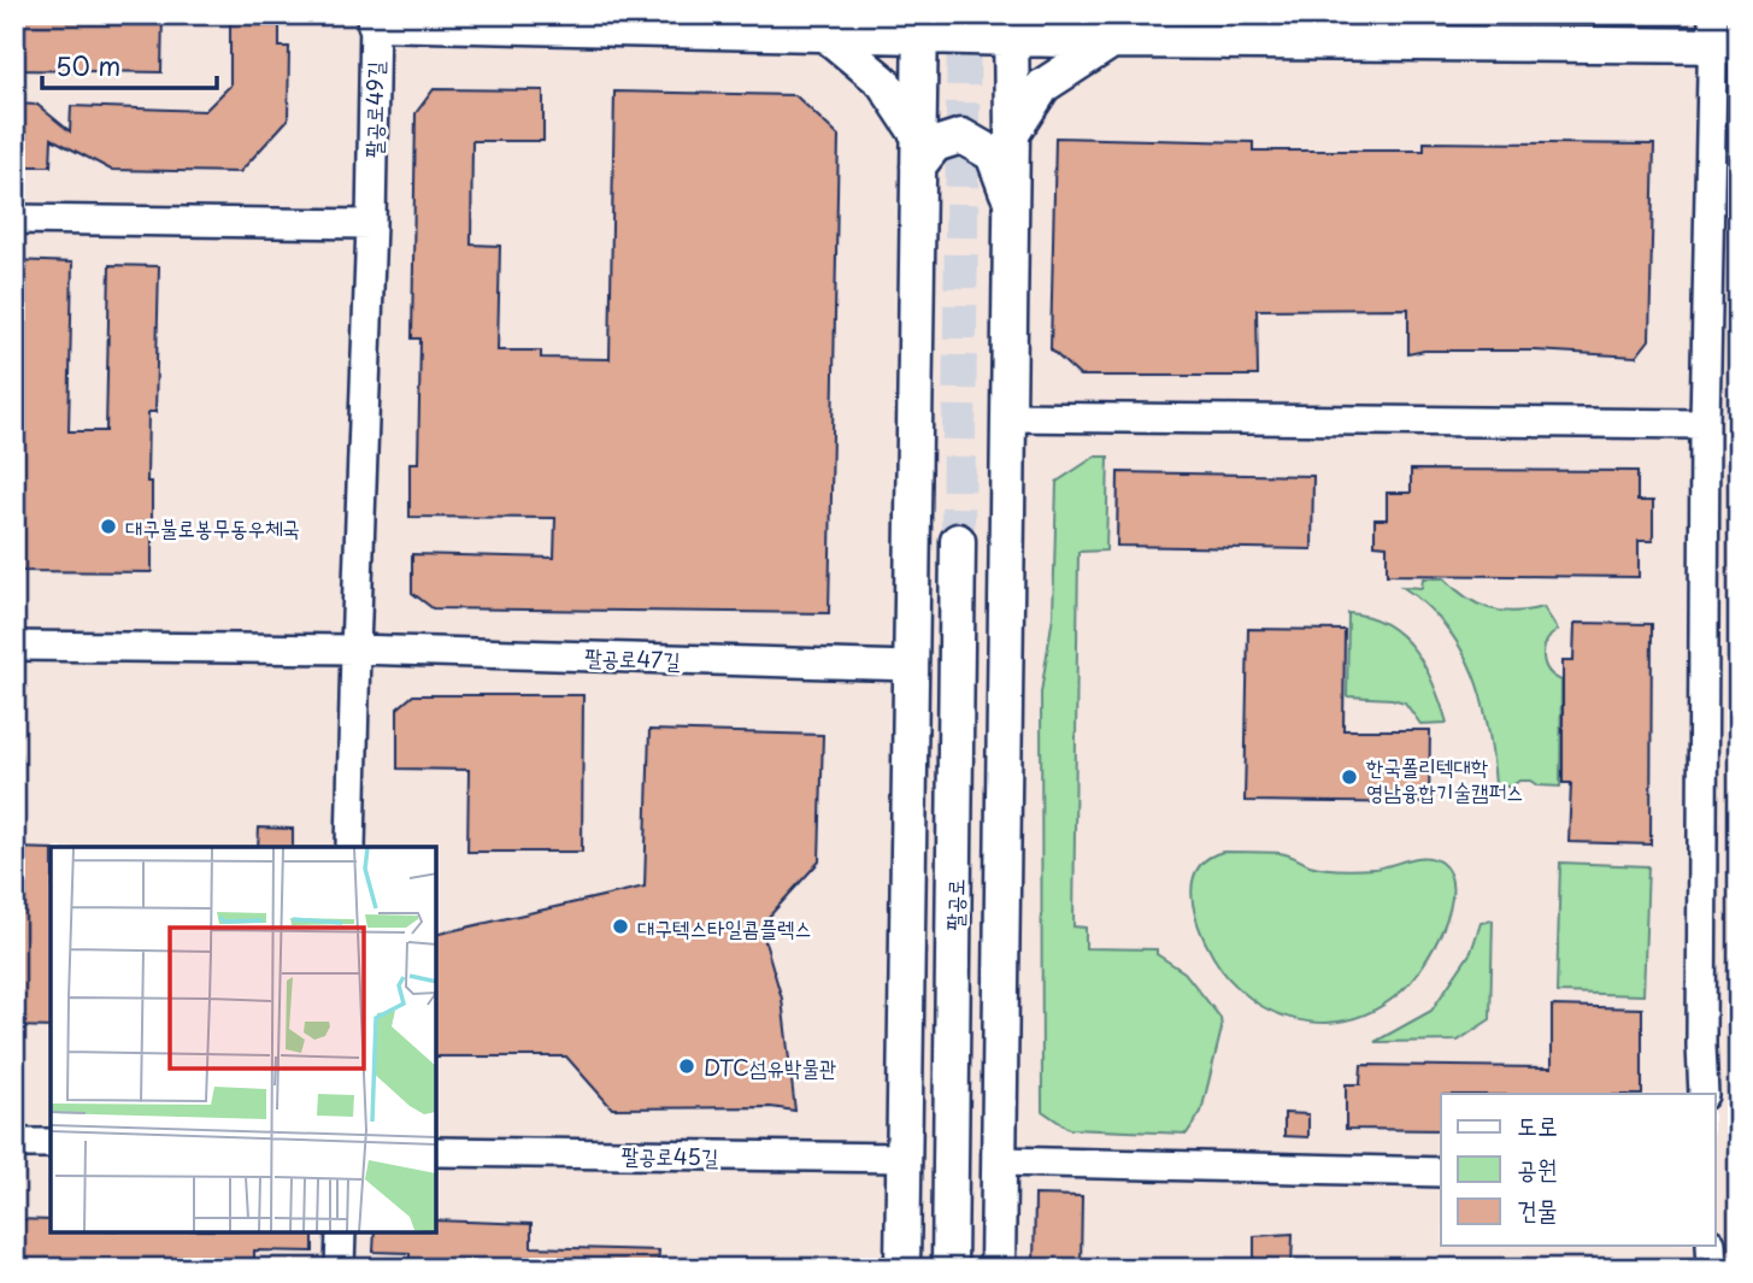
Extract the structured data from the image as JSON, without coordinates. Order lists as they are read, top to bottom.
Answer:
{
  "streets": {
    "main road": ["팔공로49길", "팔공로"],
    "street": ["팔공로47길", "팔공로45길"]
  },
  "crossings": [
    ["팔공로49길", "팔공로47길"]
  ],
  "places": [
    "대구불로봉무동우체국",
    "한국폴리텍대학 영남융합기술캠퍼스",
    "대구텍스타일콤플렉스",
    "DTC섬유박물관"
  ],
  "legend": ["도로", "공원", "건물"],
  "scale_bar": "50 m"
}
